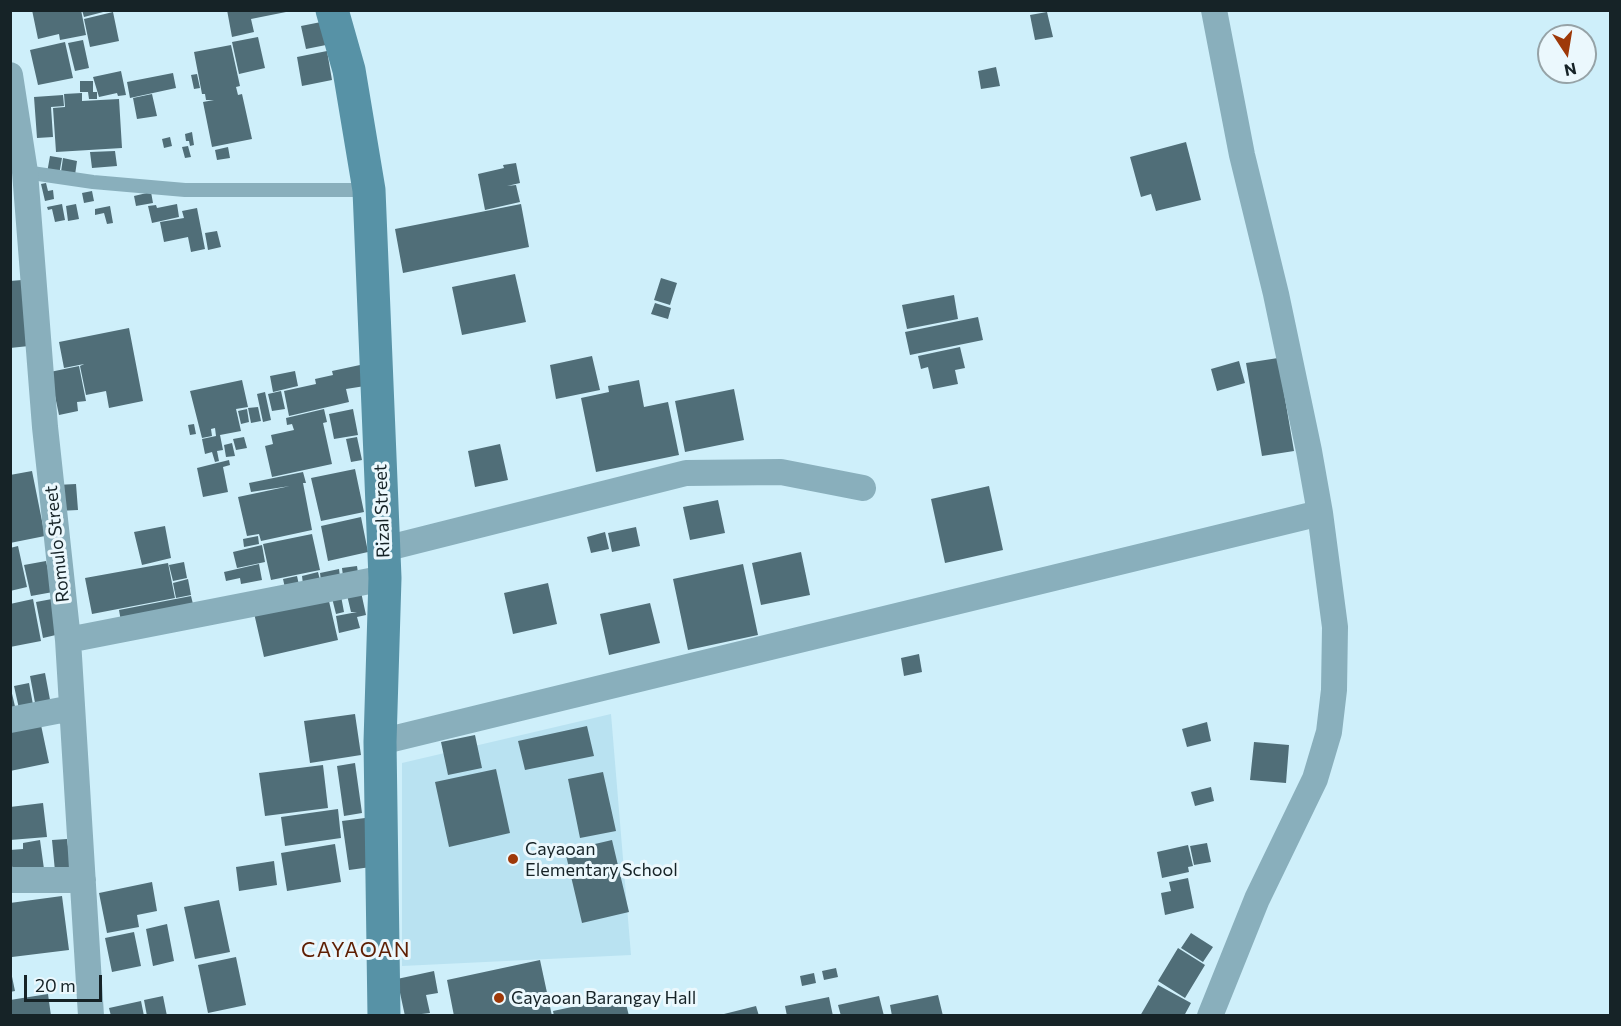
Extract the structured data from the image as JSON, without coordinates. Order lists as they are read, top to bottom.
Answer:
{
  "streets": {
    "street": ["Rizal Street", "Romulo Street"]
  },
  "districts": ["CAYAOAN"],
  "places": ["Cayaoan Elementary School", "Cayaoan Barangay Hall"],
  "scale_bar": "20 m",
  "north": "bottom"
}
